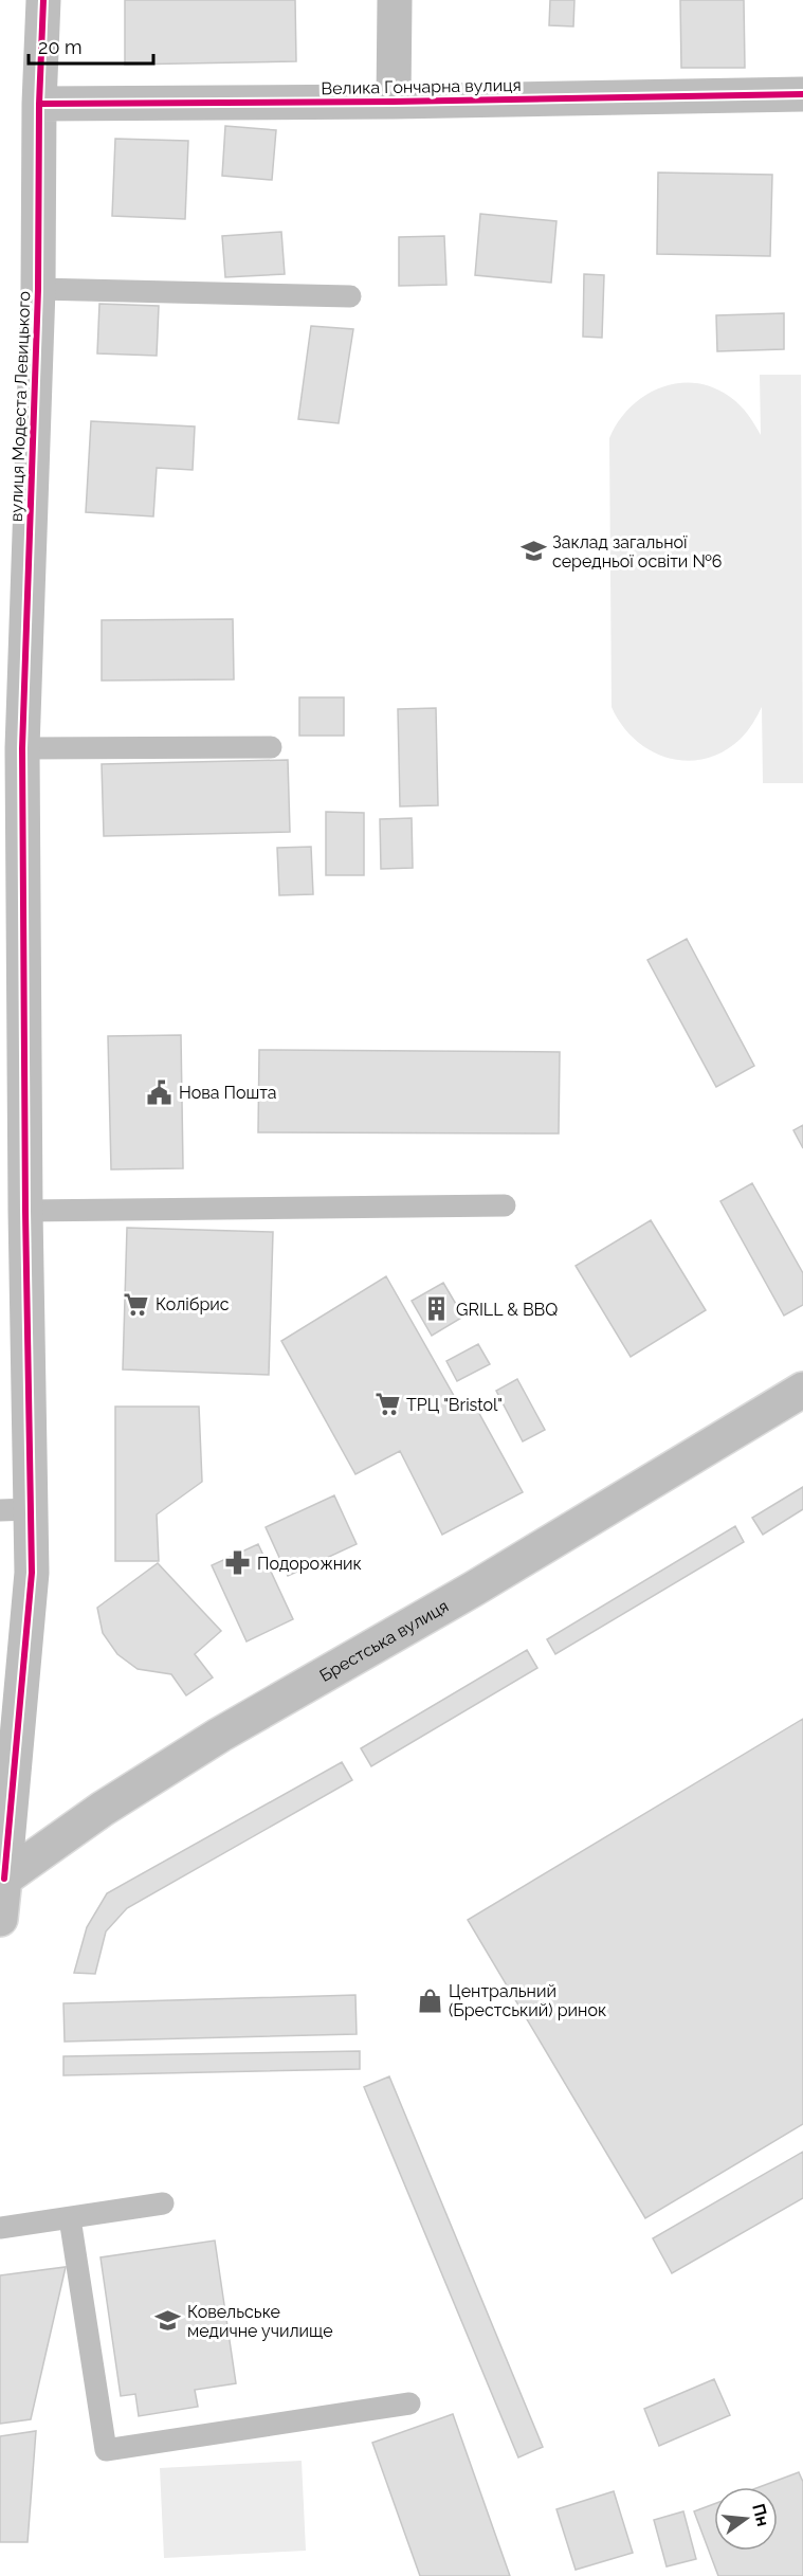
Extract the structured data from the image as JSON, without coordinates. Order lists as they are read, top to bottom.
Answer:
{
  "streets": {
    "street": ["Велика Гончарна вулиця", "вулиця Модеста Левицького", "Брестська вулиця"]
  },
  "crossings": [
    ["Велика Гончарна вулиця", "вулиця Модеста Левицького"],
    ["вулиця Модеста Левицького", "Брестська вулиця"]
  ],
  "places": {
    "school or university": ["Заклад загальної середньої освіти №6", "Ковельське медичне училище"],
    "public building": ["Нова Пошта"],
    "supermarket": ["Колібрис", "ТРЦ \"Bristol\""],
    "building": ["GRILL & BBQ"],
    "pharmacy": ["Подорожник"],
    "shop": ["Центральний (Брестський) ринок"]
  },
  "scale_bar": "20 m",
  "north": "right"
}
